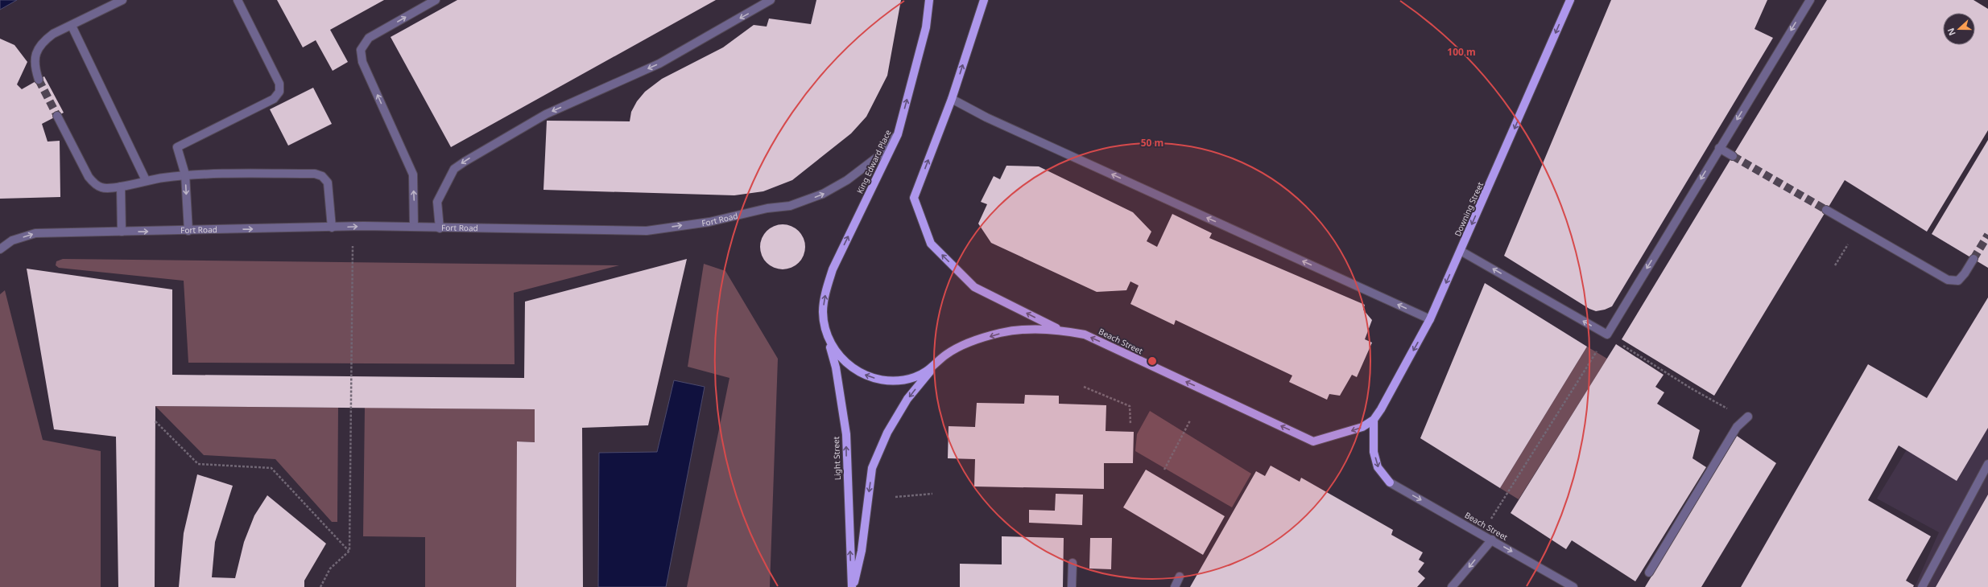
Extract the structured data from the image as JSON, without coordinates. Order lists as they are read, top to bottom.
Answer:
{
  "streets": {
    "main road": [
      "King Edward Place",
      "Downing Street",
      "Beach Street",
      "Light Street"
    ],
    "street": ["Fort Road"]
  },
  "crossings": [
    ["King Edward Place", "Fort Road"],
    ["King Edward Place", "Light Street"],
    ["Downing Street", "Beach Street"],
    ["Beach Street", "Light Street"]
  ],
  "one_way": ["King Edward Place", "Downing Street", "Fort Road"],
  "north": "left",
  "rings": ["100 m", "50 m"]
}
